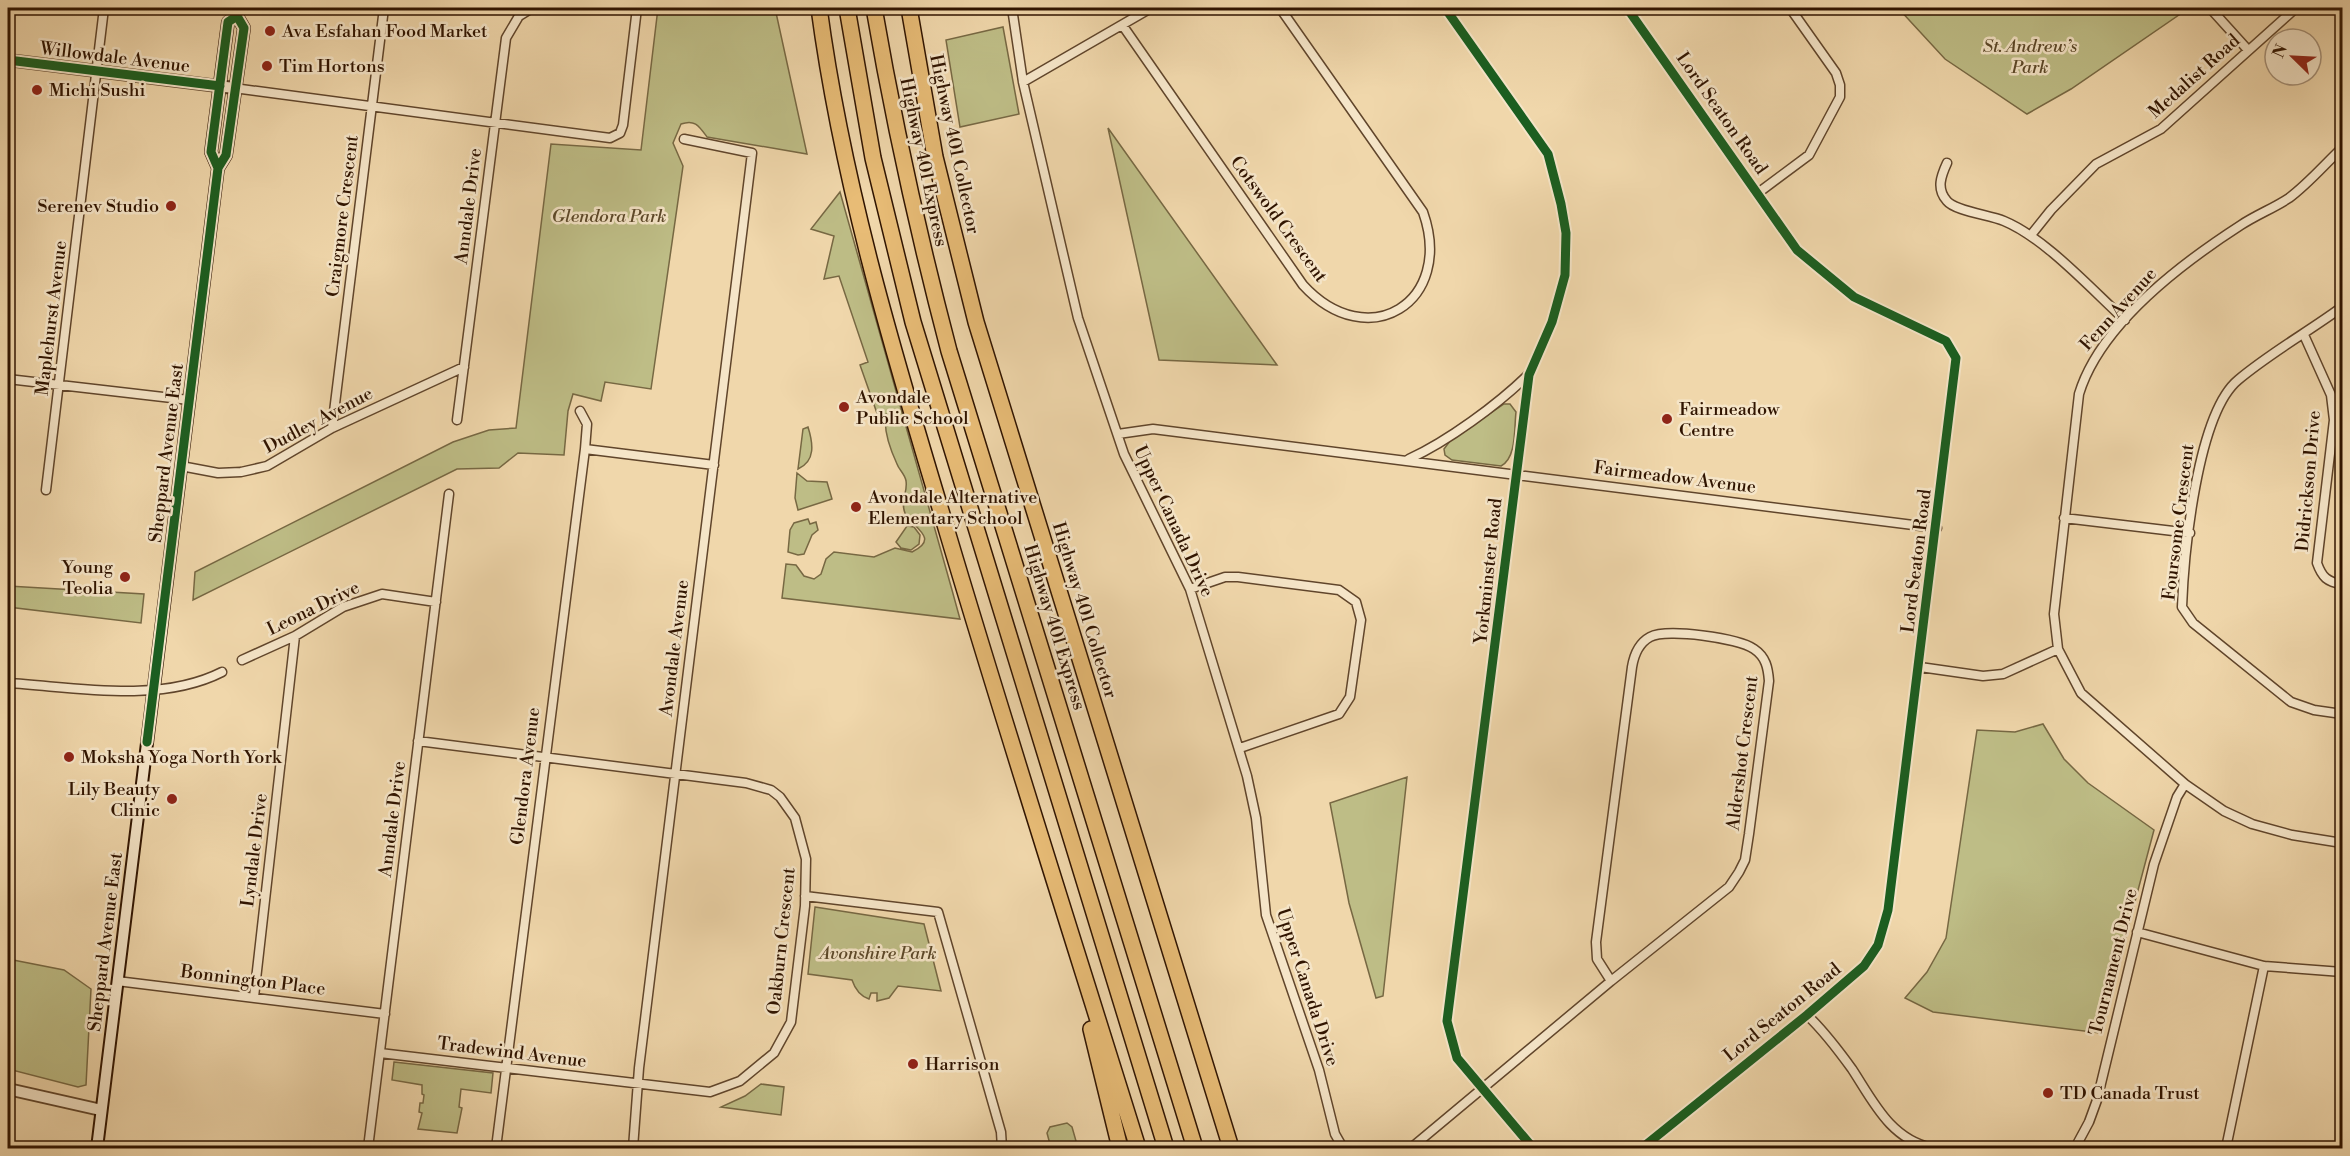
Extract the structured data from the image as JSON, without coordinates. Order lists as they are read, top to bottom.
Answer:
{
  "streets": {
    "highway": ["Highway 401 Collector", "Highway 401 Express"],
    "main road": ["Willowdale Avenue", "Sheppard Avenue East"],
    "street": [
      "Medalist Road",
      "Lord Seaton Road",
      "Anndale Drive",
      "Craigmore Crescent",
      "Cotswold Crescent",
      "Fenn Avenue",
      "Maplehurst Avenue",
      "Dudley Avenue",
      "Fairmeadow Avenue",
      "Didrickson Drive",
      "Upper Canada Drive",
      "Foursome Crescent",
      "Yorkminster Road",
      "Leona Drive",
      "Avondale Avenue",
      "Aldershot Crescent",
      "Glendora Avenue",
      "Lyndale Drive",
      "Oakburn Crescent",
      "Tournament Drive",
      "Bonnington Place",
      "Tradewind Avenue"
    ]
  },
  "crossings": [
    ["Willowdale Avenue", "Anndale Drive"],
    ["Willowdale Avenue", "Craigmore Crescent"],
    ["Willowdale Avenue", "Maplehurst Avenue"],
    ["Willowdale Avenue", "Sheppard Avenue East"],
    ["Lord Seaton Road", "Fairmeadow Avenue"],
    ["Anndale Drive", "Dudley Avenue"],
    ["Anndale Drive", "Leona Drive"],
    ["Anndale Drive", "Oakburn Crescent"],
    ["Anndale Drive", "Bonnington Place"],
    ["Anndale Drive", "Tradewind Avenue"],
    ["Craigmore Crescent", "Dudley Avenue"],
    ["Dudley Avenue", "Sheppard Avenue East"],
    ["Sheppard Avenue East", "Bonnington Place"],
    ["Fairmeadow Avenue", "Upper Canada Drive"],
    ["Fairmeadow Avenue", "Yorkminster Road"],
    ["Didrickson Drive", "Foursome Crescent"],
    ["Yorkminster Road", "Aldershot Crescent"],
    ["Leona Drive", "Lyndale Drive"],
    ["Avondale Avenue", "Oakburn Crescent"],
    ["Avondale Avenue", "Tradewind Avenue"],
    ["Glendora Avenue", "Oakburn Crescent"],
    ["Glendora Avenue", "Tradewind Avenue"],
    ["Lyndale Drive", "Bonnington Place"],
    ["Oakburn Crescent", "Tradewind Avenue"]
  ],
  "parks": ["St. Andrew’s Park", "Glendora Park", "Avonshire Park"],
  "places": [
    "Ava Esfahan Food Market",
    "Tim Hortons",
    "Michi Sushi",
    "Serenev Studio",
    "Avondale Public School",
    "Fairmeadow Centre",
    "Avondale Alternative Elementary School",
    "Young Teolia",
    "Moksha Yoga North York",
    "Lily Beauty Clinic",
    "Harrison",
    "TD Canada Trust"
  ],
  "north": "top left"
}
